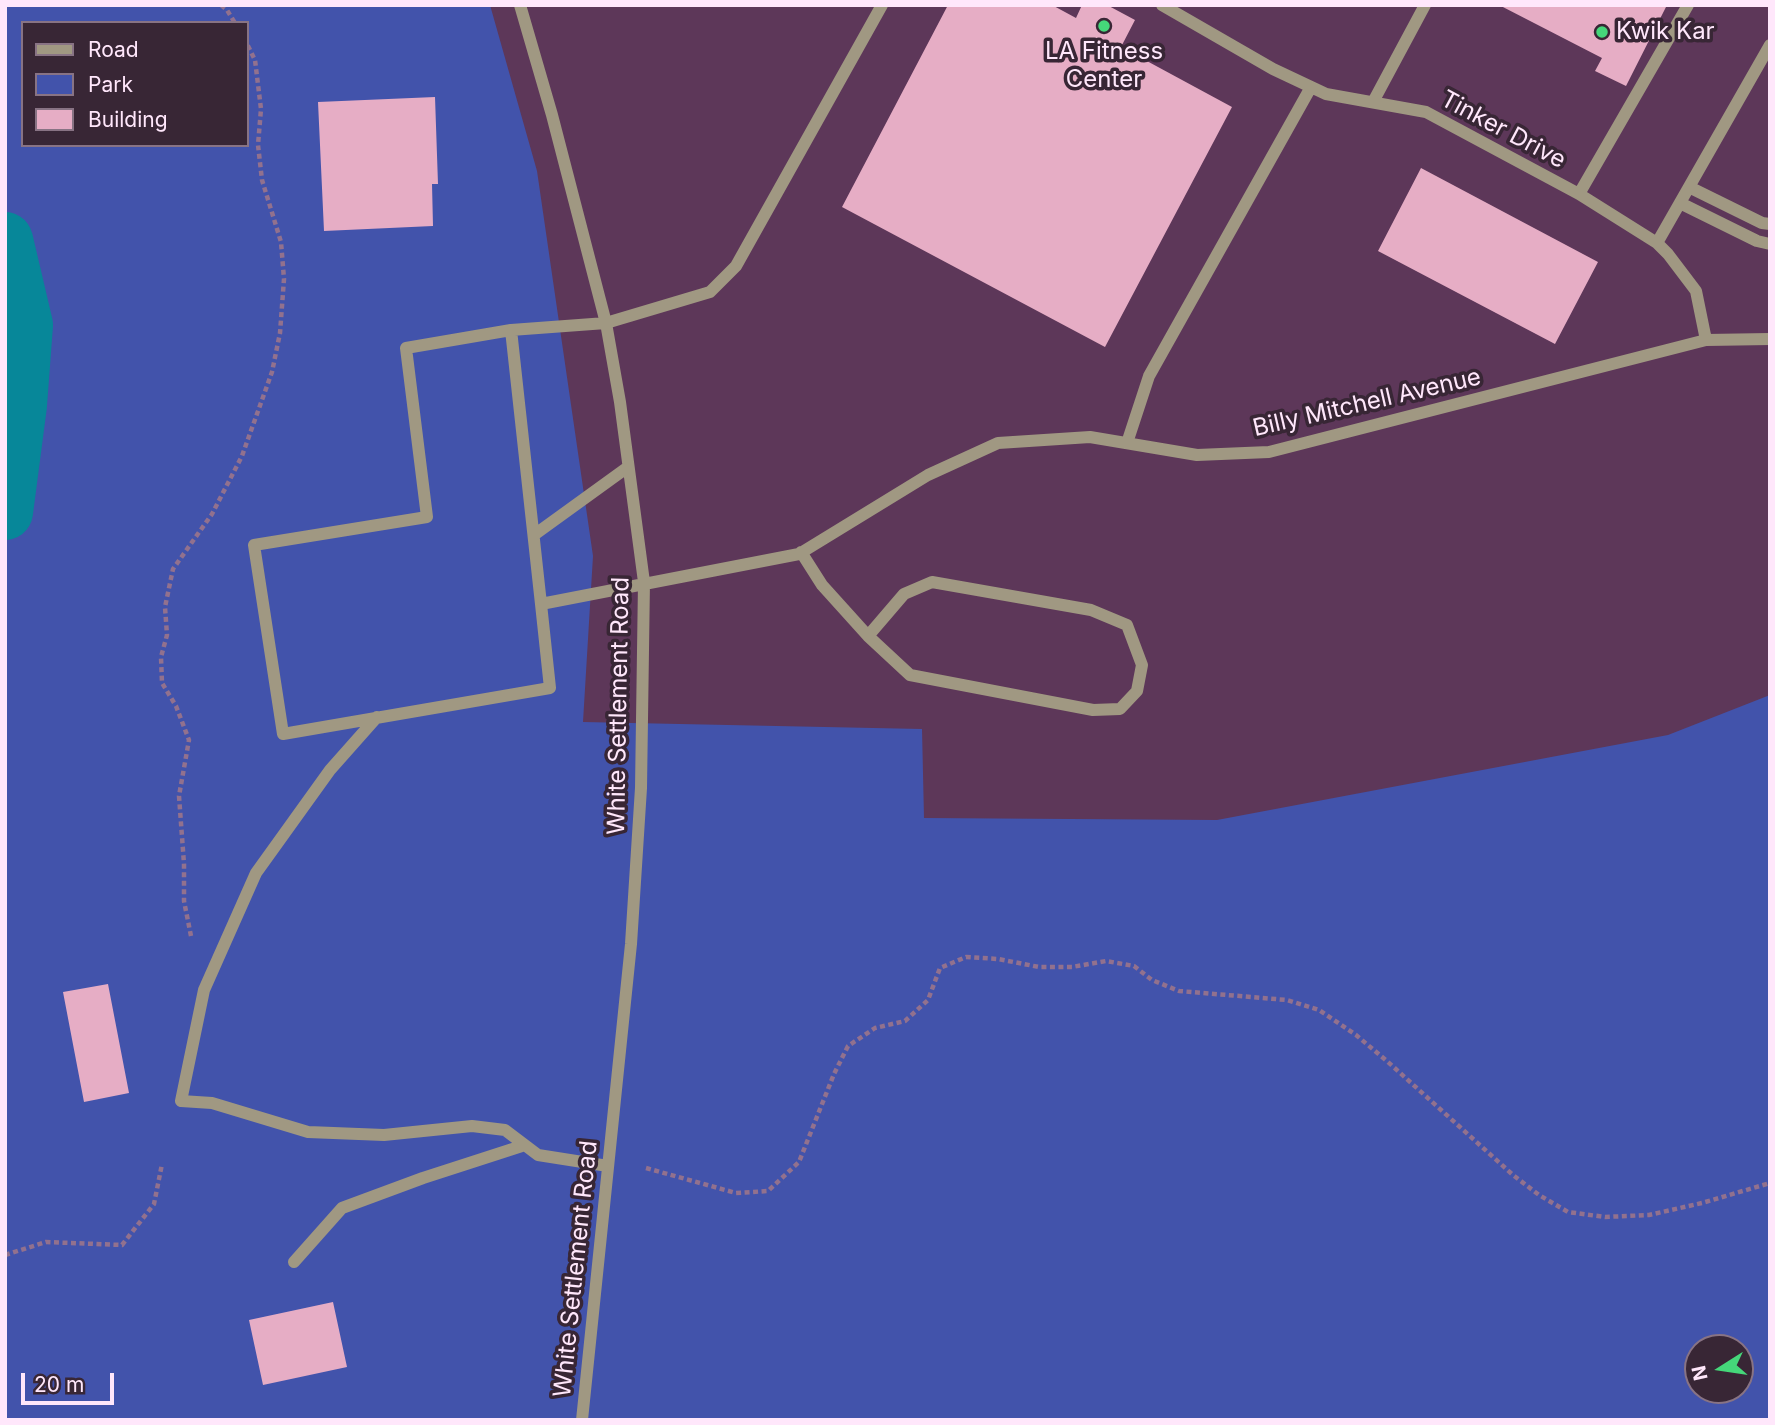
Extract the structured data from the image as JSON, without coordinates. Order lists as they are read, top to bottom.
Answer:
{
  "streets": {
    "street": ["Tinker Drive", "Billy Mitchell Avenue", "White Settlement Road"]
  },
  "crossings": [
    ["Tinker Drive", "Billy Mitchell Avenue"],
    ["Billy Mitchell Avenue", "White Settlement Road"]
  ],
  "places": ["LA Fitness Center", "Kwik Kar"],
  "legend": ["Road", "Park", "Building"],
  "scale_bar": "20 m",
  "north": "left"
}
